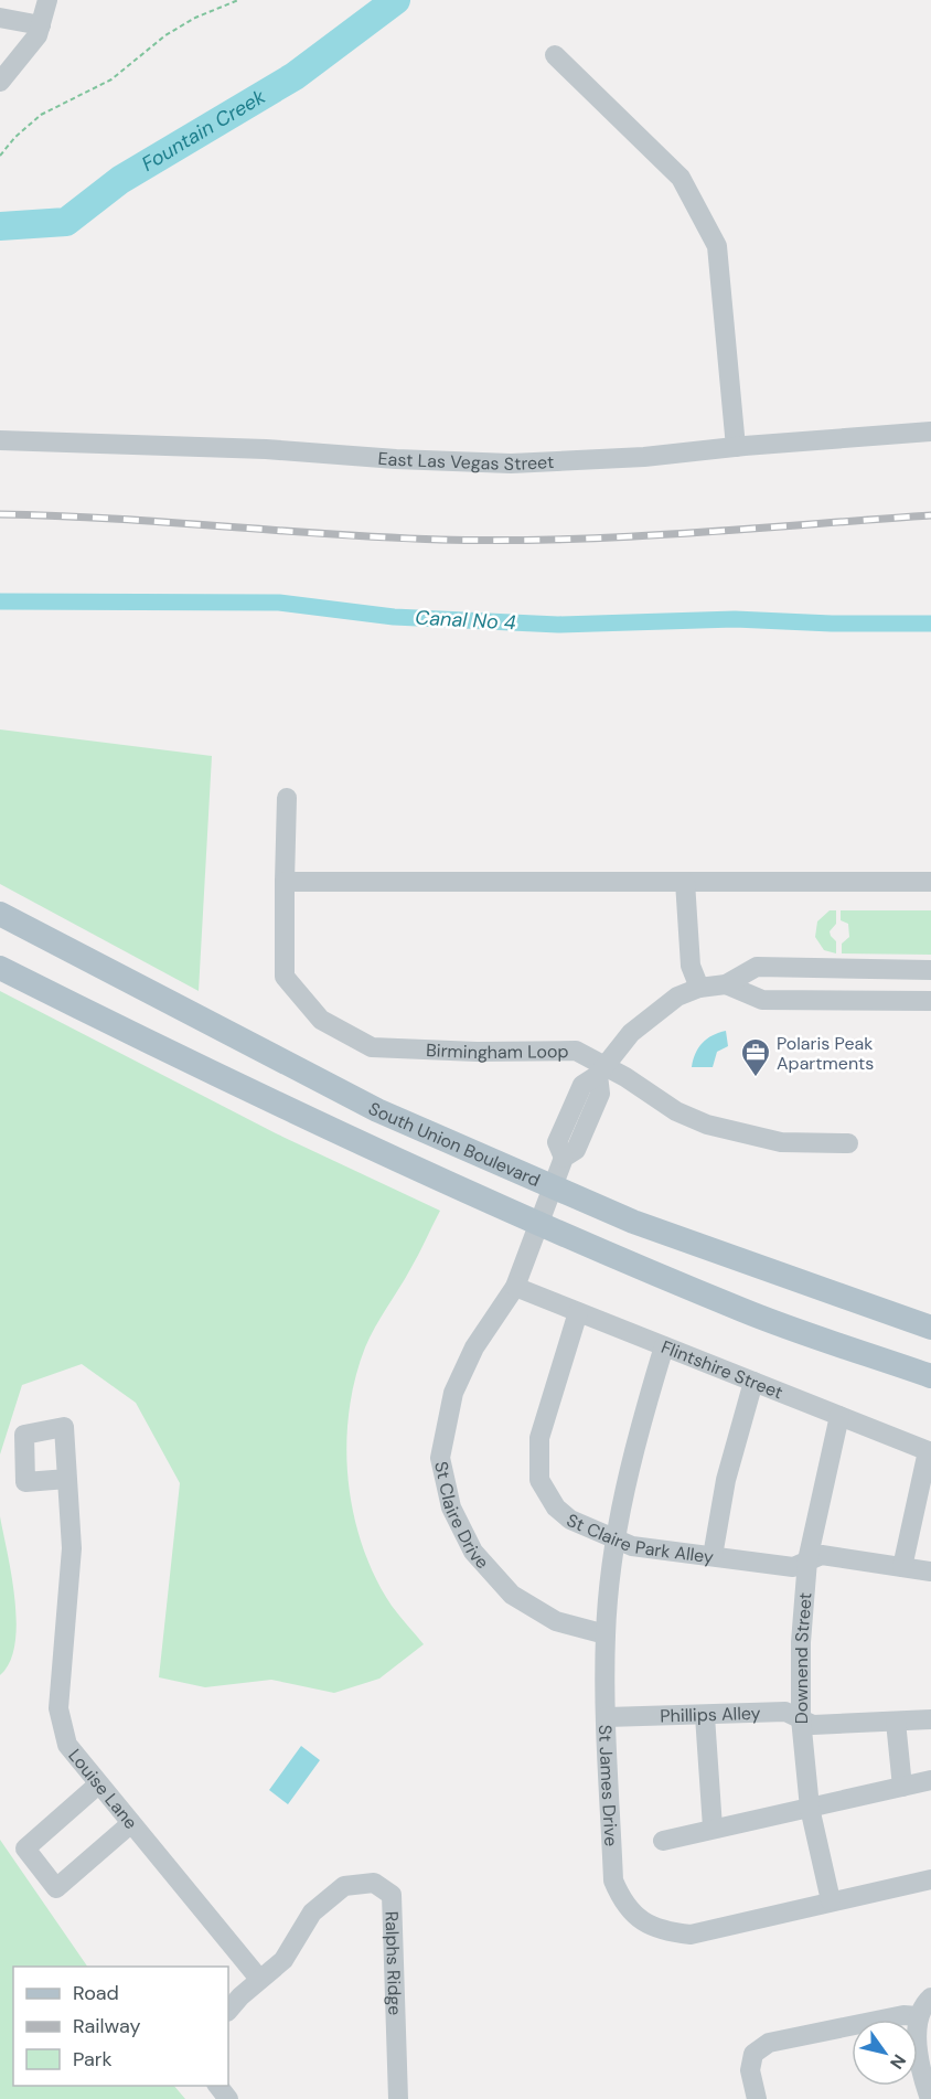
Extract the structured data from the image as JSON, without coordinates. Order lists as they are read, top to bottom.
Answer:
{
  "streets": {
    "main road": ["South Union Boulevard"],
    "street": [
      "East Las Vegas Street",
      "Birmingham Loop",
      "Flintshire Street",
      "St Claire Drive",
      "St Claire Park Alley",
      "Downend Street",
      "Phillips Alley",
      "St James Drive",
      "Louise Lane",
      "Ralphs Ridge"
    ]
  },
  "crossings": [
    ["Birmingham Loop", "St Claire Drive"],
    ["South Union Boulevard", "St Claire Drive"],
    ["Flintshire Street", "St Claire Drive"],
    ["Flintshire Street", "St Claire Park Alley"],
    ["Flintshire Street", "Downend Street"],
    ["Flintshire Street", "St James Drive"],
    ["St Claire Drive", "St James Drive"],
    ["St Claire Park Alley", "Downend Street"],
    ["St Claire Park Alley", "St James Drive"],
    ["Downend Street", "Phillips Alley"],
    ["Downend Street", "St James Drive"],
    ["Phillips Alley", "St James Drive"],
    ["Louise Lane", "Ralphs Ridge"]
  ],
  "water": ["Fountain Creek", "Canal No 4"],
  "places": {
    "office": ["Polaris Peak Apartments"]
  },
  "legend": ["Road", "Railway", "Park"],
  "north": "bottom right"
}
